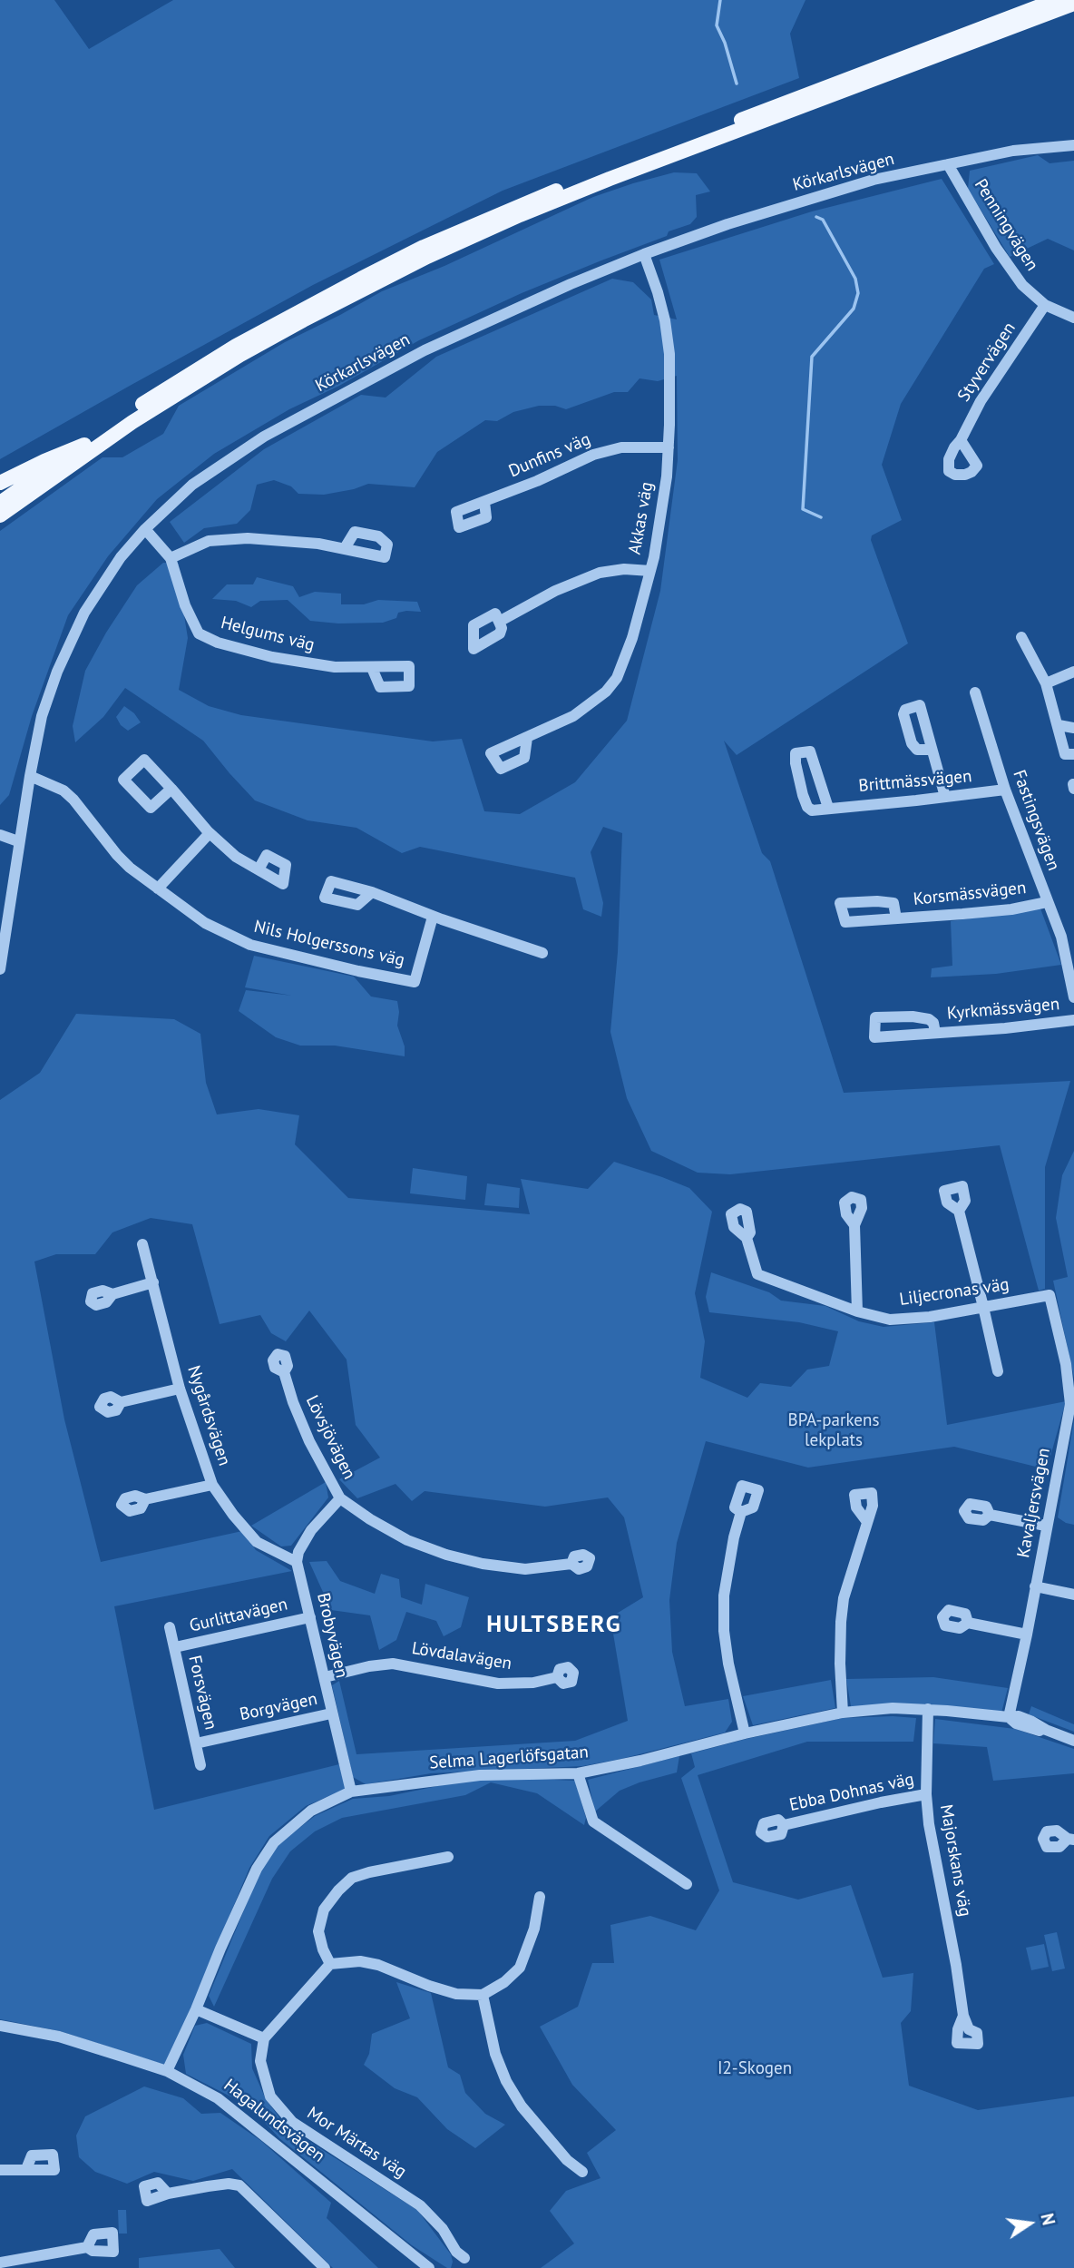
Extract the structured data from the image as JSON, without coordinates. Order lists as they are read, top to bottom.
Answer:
{
  "streets": {
    "street": [
      "Körkarlsvägen",
      "Penningvägen",
      "Styvervägen",
      "Dunfins väg",
      "Akkas väg",
      "Helgums väg",
      "Brittmässvägen",
      "Fastingsvägen",
      "Korsmässvägen",
      "Nils Holgerssons väg",
      "Kyrkmässvägen",
      "Liljecronas väg",
      "Nygårdsvägen",
      "Lövsjövägen",
      "Kavaljersvägen",
      "Gurlittavägen",
      "Brobyvägen",
      "Lövdalavägen",
      "Forsvägen",
      "Borgvägen",
      "Selma Lagerlöfsgatan",
      "Ebba Dohnas väg",
      "Majorskans väg",
      "Hagalundsvägen",
      "Mor Märtas väg"
    ]
  },
  "crossings": [
    ["Körkarlsvägen", "Penningvägen"],
    ["Körkarlsvägen", "Akkas väg"],
    ["Körkarlsvägen", "Helgums väg"],
    ["Körkarlsvägen", "Nils Holgerssons väg"],
    ["Penningvägen", "Styvervägen"],
    ["Dunfins väg", "Akkas väg"],
    ["Brittmässvägen", "Fastingsvägen"],
    ["Fastingsvägen", "Korsmässvägen"],
    ["Liljecronas väg", "Kavaljersvägen"],
    ["Nygårdsvägen", "Brobyvägen"],
    ["Kavaljersvägen", "Selma Lagerlöfsgatan"],
    ["Gurlittavägen", "Brobyvägen"],
    ["Gurlittavägen", "Forsvägen"],
    ["Brobyvägen", "Lövdalavägen"],
    ["Brobyvägen", "Borgvägen"],
    ["Brobyvägen", "Selma Lagerlöfsgatan"],
    ["Forsvägen", "Borgvägen"],
    ["Selma Lagerlöfsgatan", "Majorskans väg"],
    ["Selma Lagerlöfsgatan", "Hagalundsvägen"],
    ["Ebba Dohnas väg", "Majorskans väg"]
  ],
  "districts": ["HULTSBERG"],
  "parks": ["BPA-parkens lekplats", "I2-Skogen"],
  "north": "right"
}
